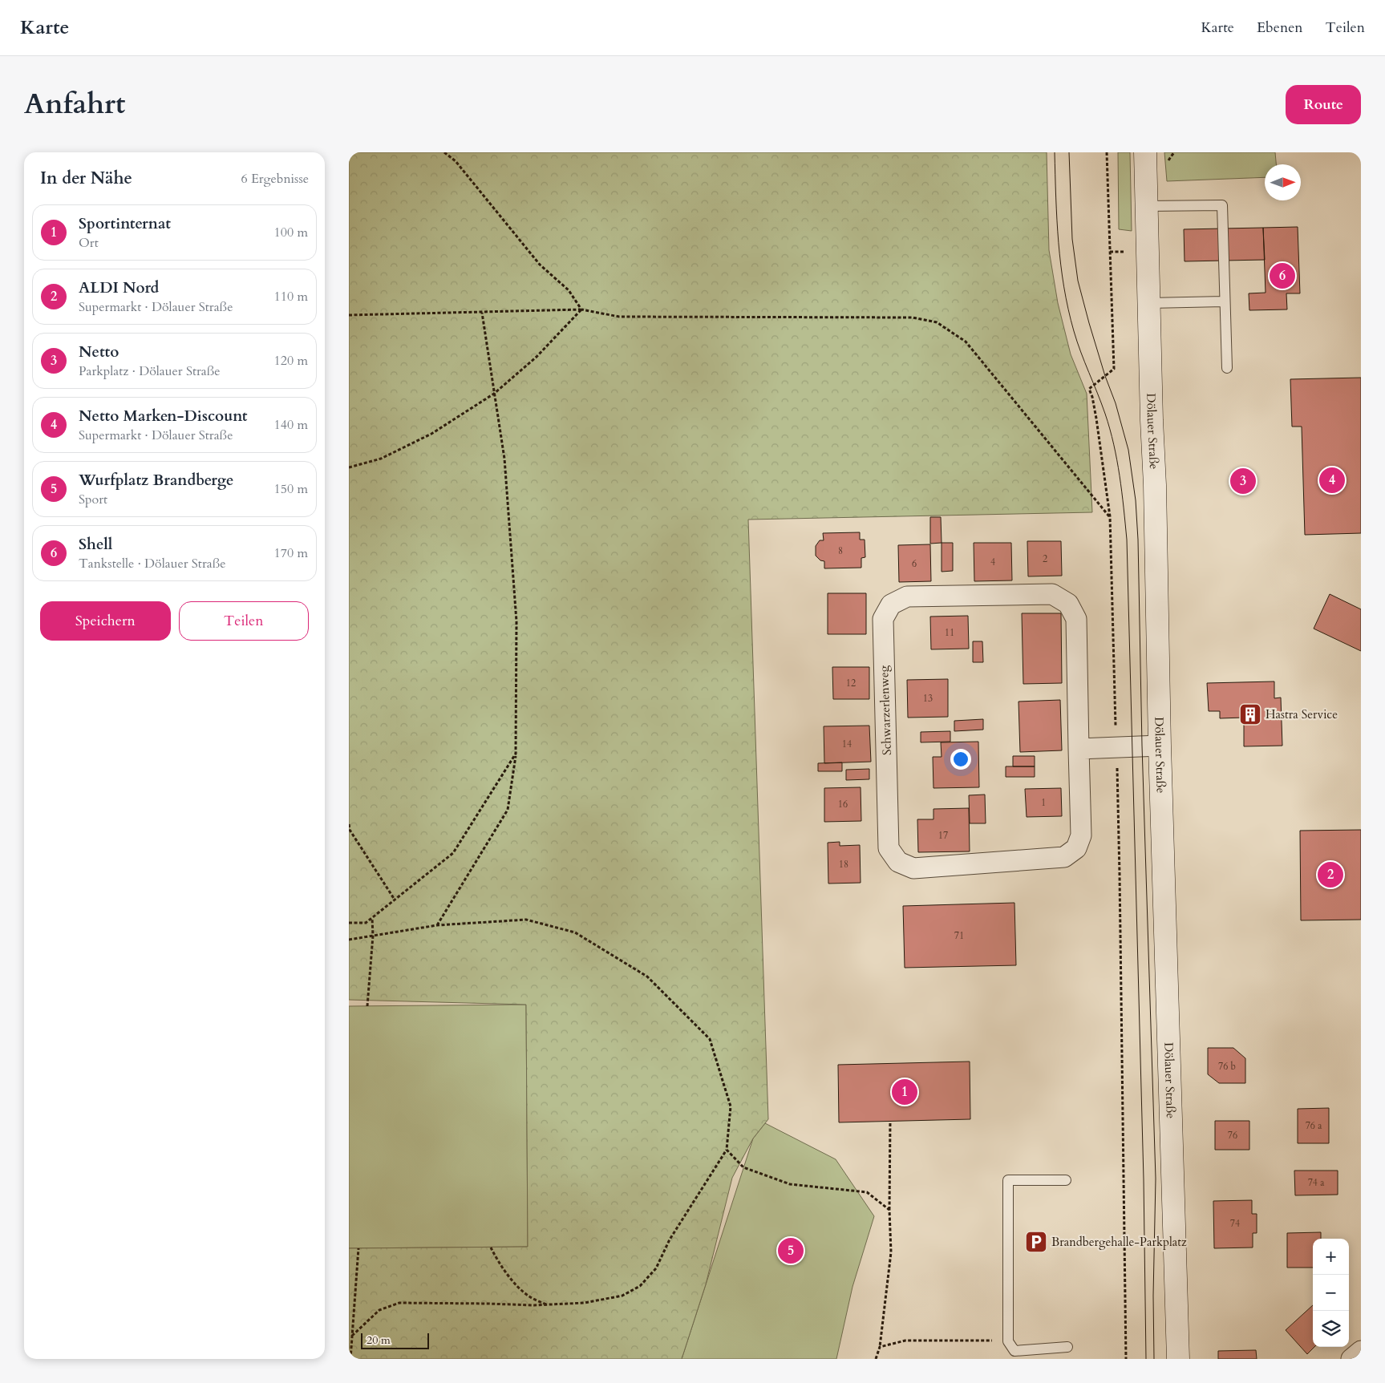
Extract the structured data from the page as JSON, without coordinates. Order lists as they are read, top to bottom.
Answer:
{
  "streets": {
    "main road": ["Dölauer Straße"],
    "street": ["Schwarzerlenweg"]
  },
  "places": {
    "building": ["Hastra Service"],
    "parking": ["Brandbergehalle-Parkplatz"]
  },
  "house_numbers": [
    "8",
    "2",
    "4",
    "6",
    "11",
    "12",
    "13",
    "14",
    "1",
    "16",
    "17",
    "18",
    "71",
    "76 b",
    "76 a",
    "76",
    "74 a",
    "74"
  ],
  "scale_bar": "20 m",
  "north": "right",
  "page": {
    "header": "Karte",
    "nav": ["Karte", "Ebenen", "Teilen"],
    "title": "Anfahrt",
    "buttons": [
      "Route",
      ["Speichern", "Teilen"]
    ],
    "heading": ["In der Nähe", "6 Ergebnisse"],
    "list": [
      {
        "mark": "1",
        "name": "Sportinternat",
        "note": "Ort",
        "value": "100 m"
      },
      {
        "mark": "2",
        "name": "ALDI Nord",
        "note": "Supermarkt · Dölauer Straße",
        "value": "110 m"
      },
      {
        "mark": "3",
        "name": "Netto",
        "note": "Parkplatz · Dölauer Straße",
        "value": "120 m"
      },
      {
        "mark": "4",
        "name": "Netto Marken-Discount",
        "note": "Supermarkt · Dölauer Straße",
        "value": "140 m"
      },
      {
        "mark": "5",
        "name": "Wurfplatz Brandberge",
        "note": "Sport",
        "value": "150 m"
      },
      {
        "mark": "6",
        "name": "Shell",
        "note": "Tankstelle · Dölauer Straße",
        "value": "170 m"
      }
    ],
    "pins": [
      "6",
      "4",
      "3",
      "2",
      "1",
      "5"
    ],
    "map_buttons": ["+", "−"],
    "scale": "20 m"
  }
}
